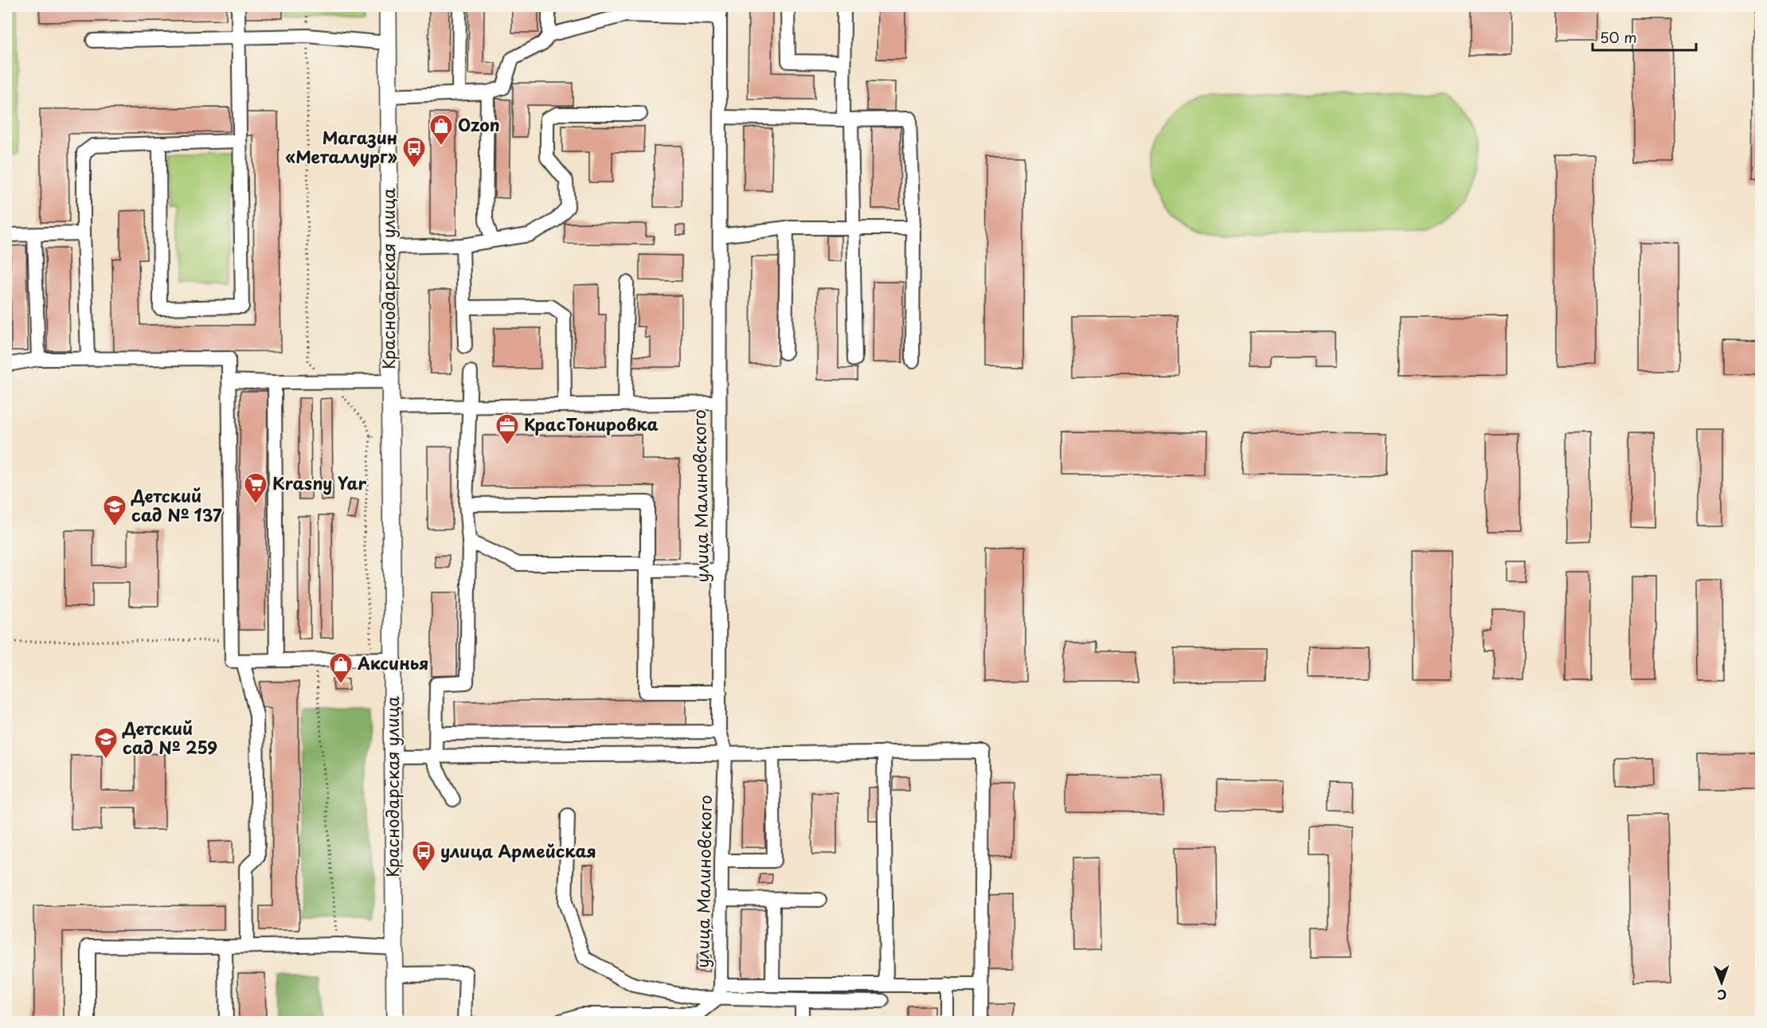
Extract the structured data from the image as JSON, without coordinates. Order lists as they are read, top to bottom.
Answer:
{
  "streets": {
    "main road": ["Краснодарская улица"],
    "street": ["улица Малиновского"]
  },
  "places": {
    "shop": ["Ozon", "Аксинья"],
    "bus stop": ["Магазин «Металлург»", "улица Армейская"],
    "office": ["КрасТонировка"],
    "supermarket": ["Krasny Yar"],
    "school or university": ["Детский сад № 137", "Детский сад № 259"]
  },
  "scale_bar": "50 m",
  "north": "bottom"
}
